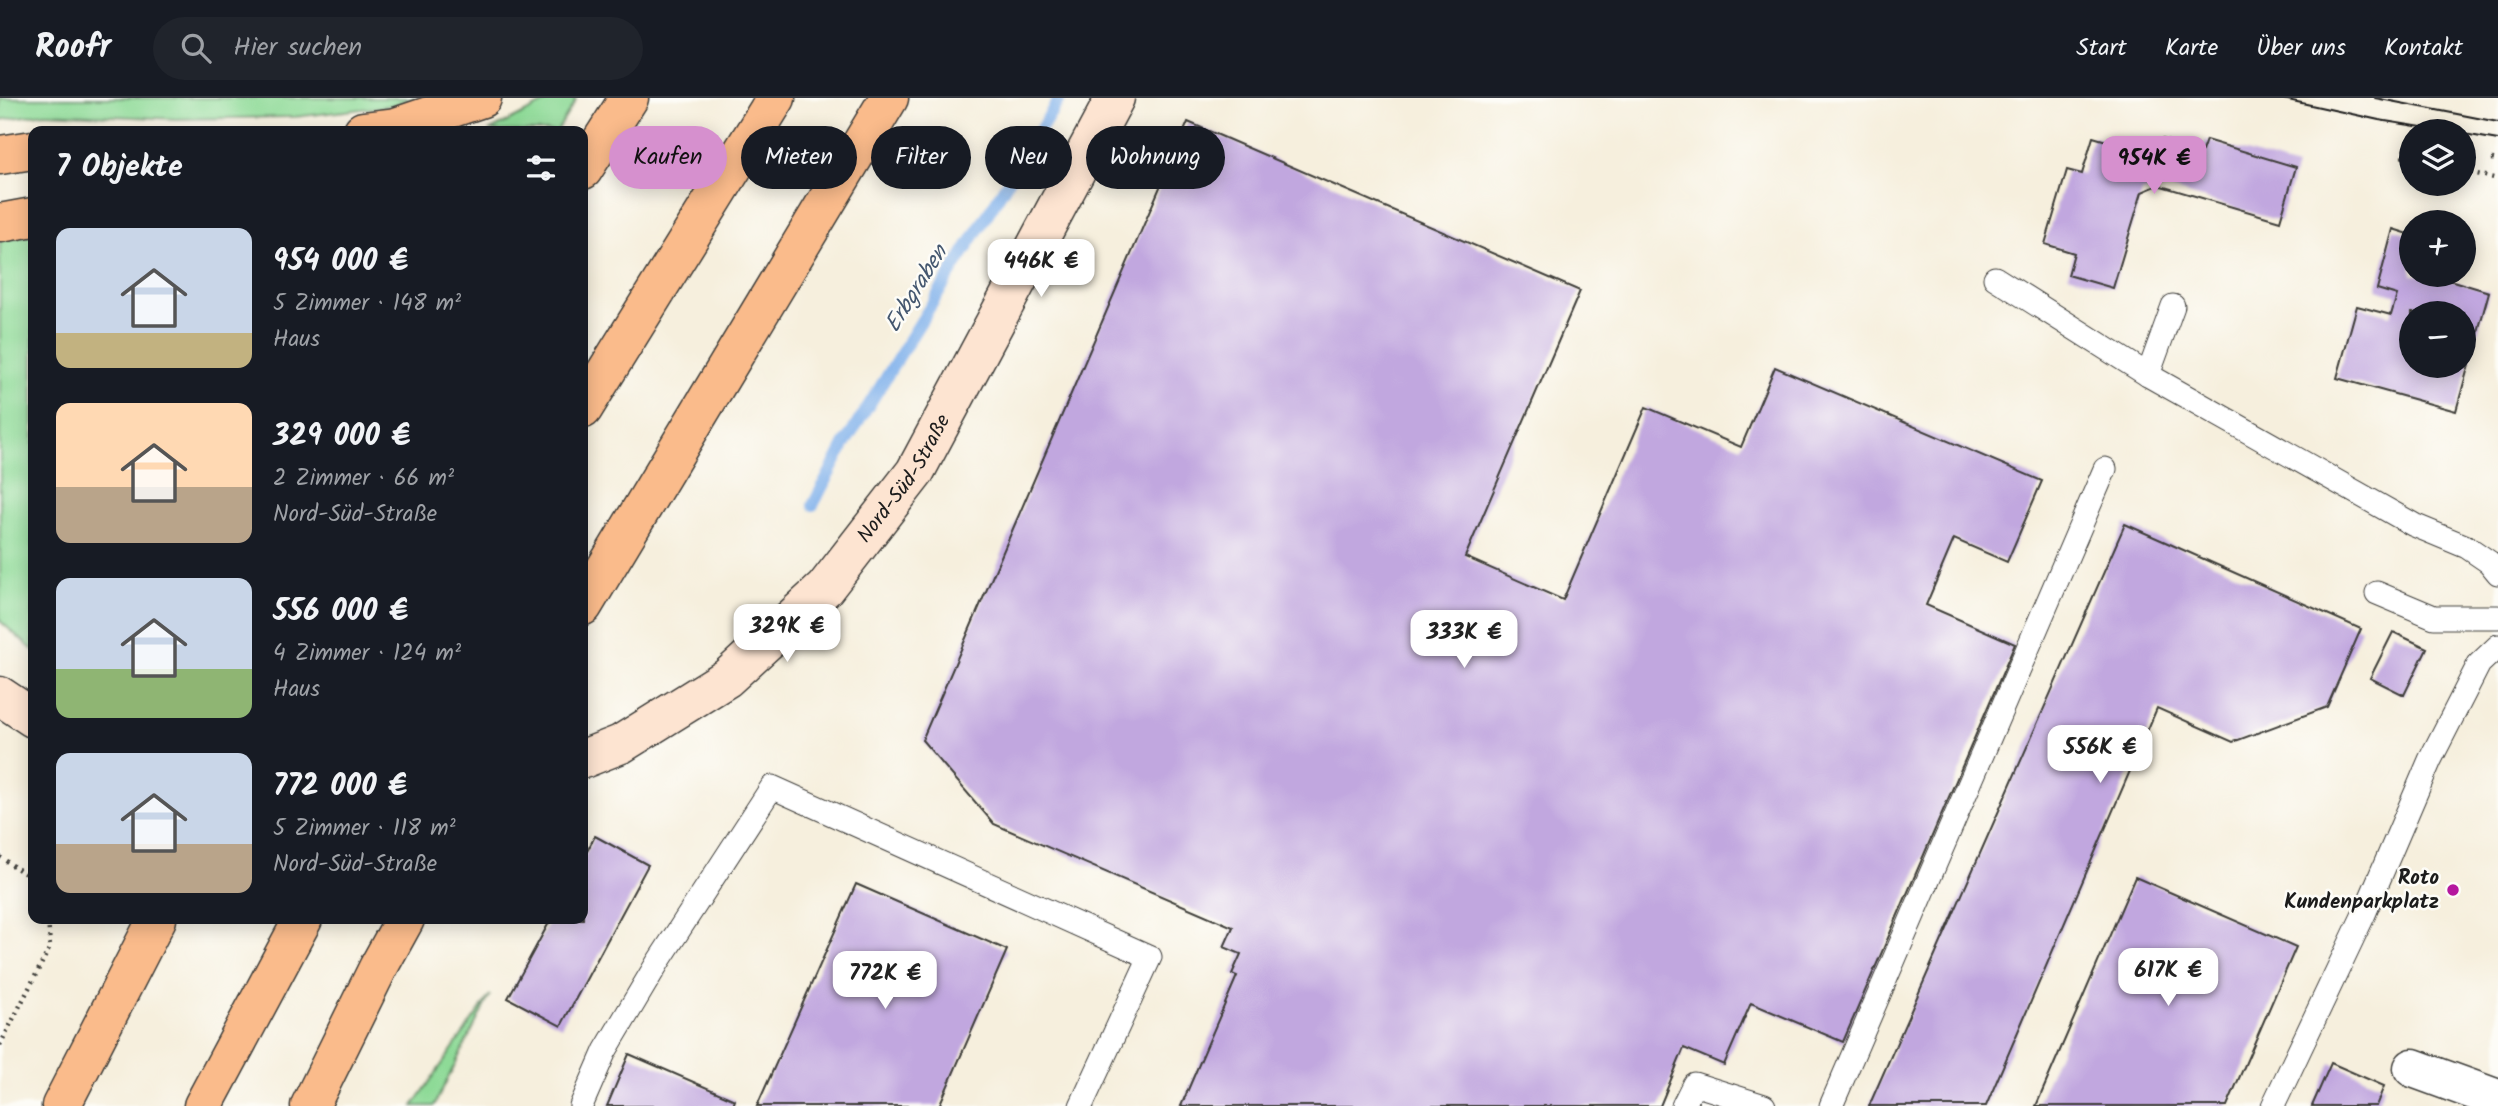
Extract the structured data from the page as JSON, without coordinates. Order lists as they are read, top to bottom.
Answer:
{
  "streets": {
    "main road": ["Nord-Süd-Straße"]
  },
  "water": ["Erbgraben"],
  "places": ["Roto Kundenparkplatz"],
  "page": {
    "header": "Roofr",
    "search": "Hier suchen",
    "nav": [
      "Start",
      "Karte",
      "Über uns",
      "Kontakt"
    ],
    "map_buttons": ["+", "−"],
    "chip": [
      "Kaufen",
      "Mieten",
      "Filter",
      "Neu",
      "Wohnung"
    ],
    "heading": "7 Objekte",
    "price": [
      "954K €",
      "446K €",
      "329K €",
      "333K €",
      "556K €",
      "617K €",
      "772K €"
    ],
    "list": [
      {
        "name": "954 000 €",
        "note": "5 Zimmer · 148 m² · Haus"
      },
      {
        "name": "329 000 €",
        "note": "2 Zimmer · 66 m² · Nord-Süd-Straße"
      },
      {
        "name": "556 000 €",
        "note": "4 Zimmer · 124 m² · Haus"
      },
      {
        "name": "772 000 €",
        "note": "5 Zimmer · 118 m² · Nord-Süd-Straße"
      }
    ]
  }
}
